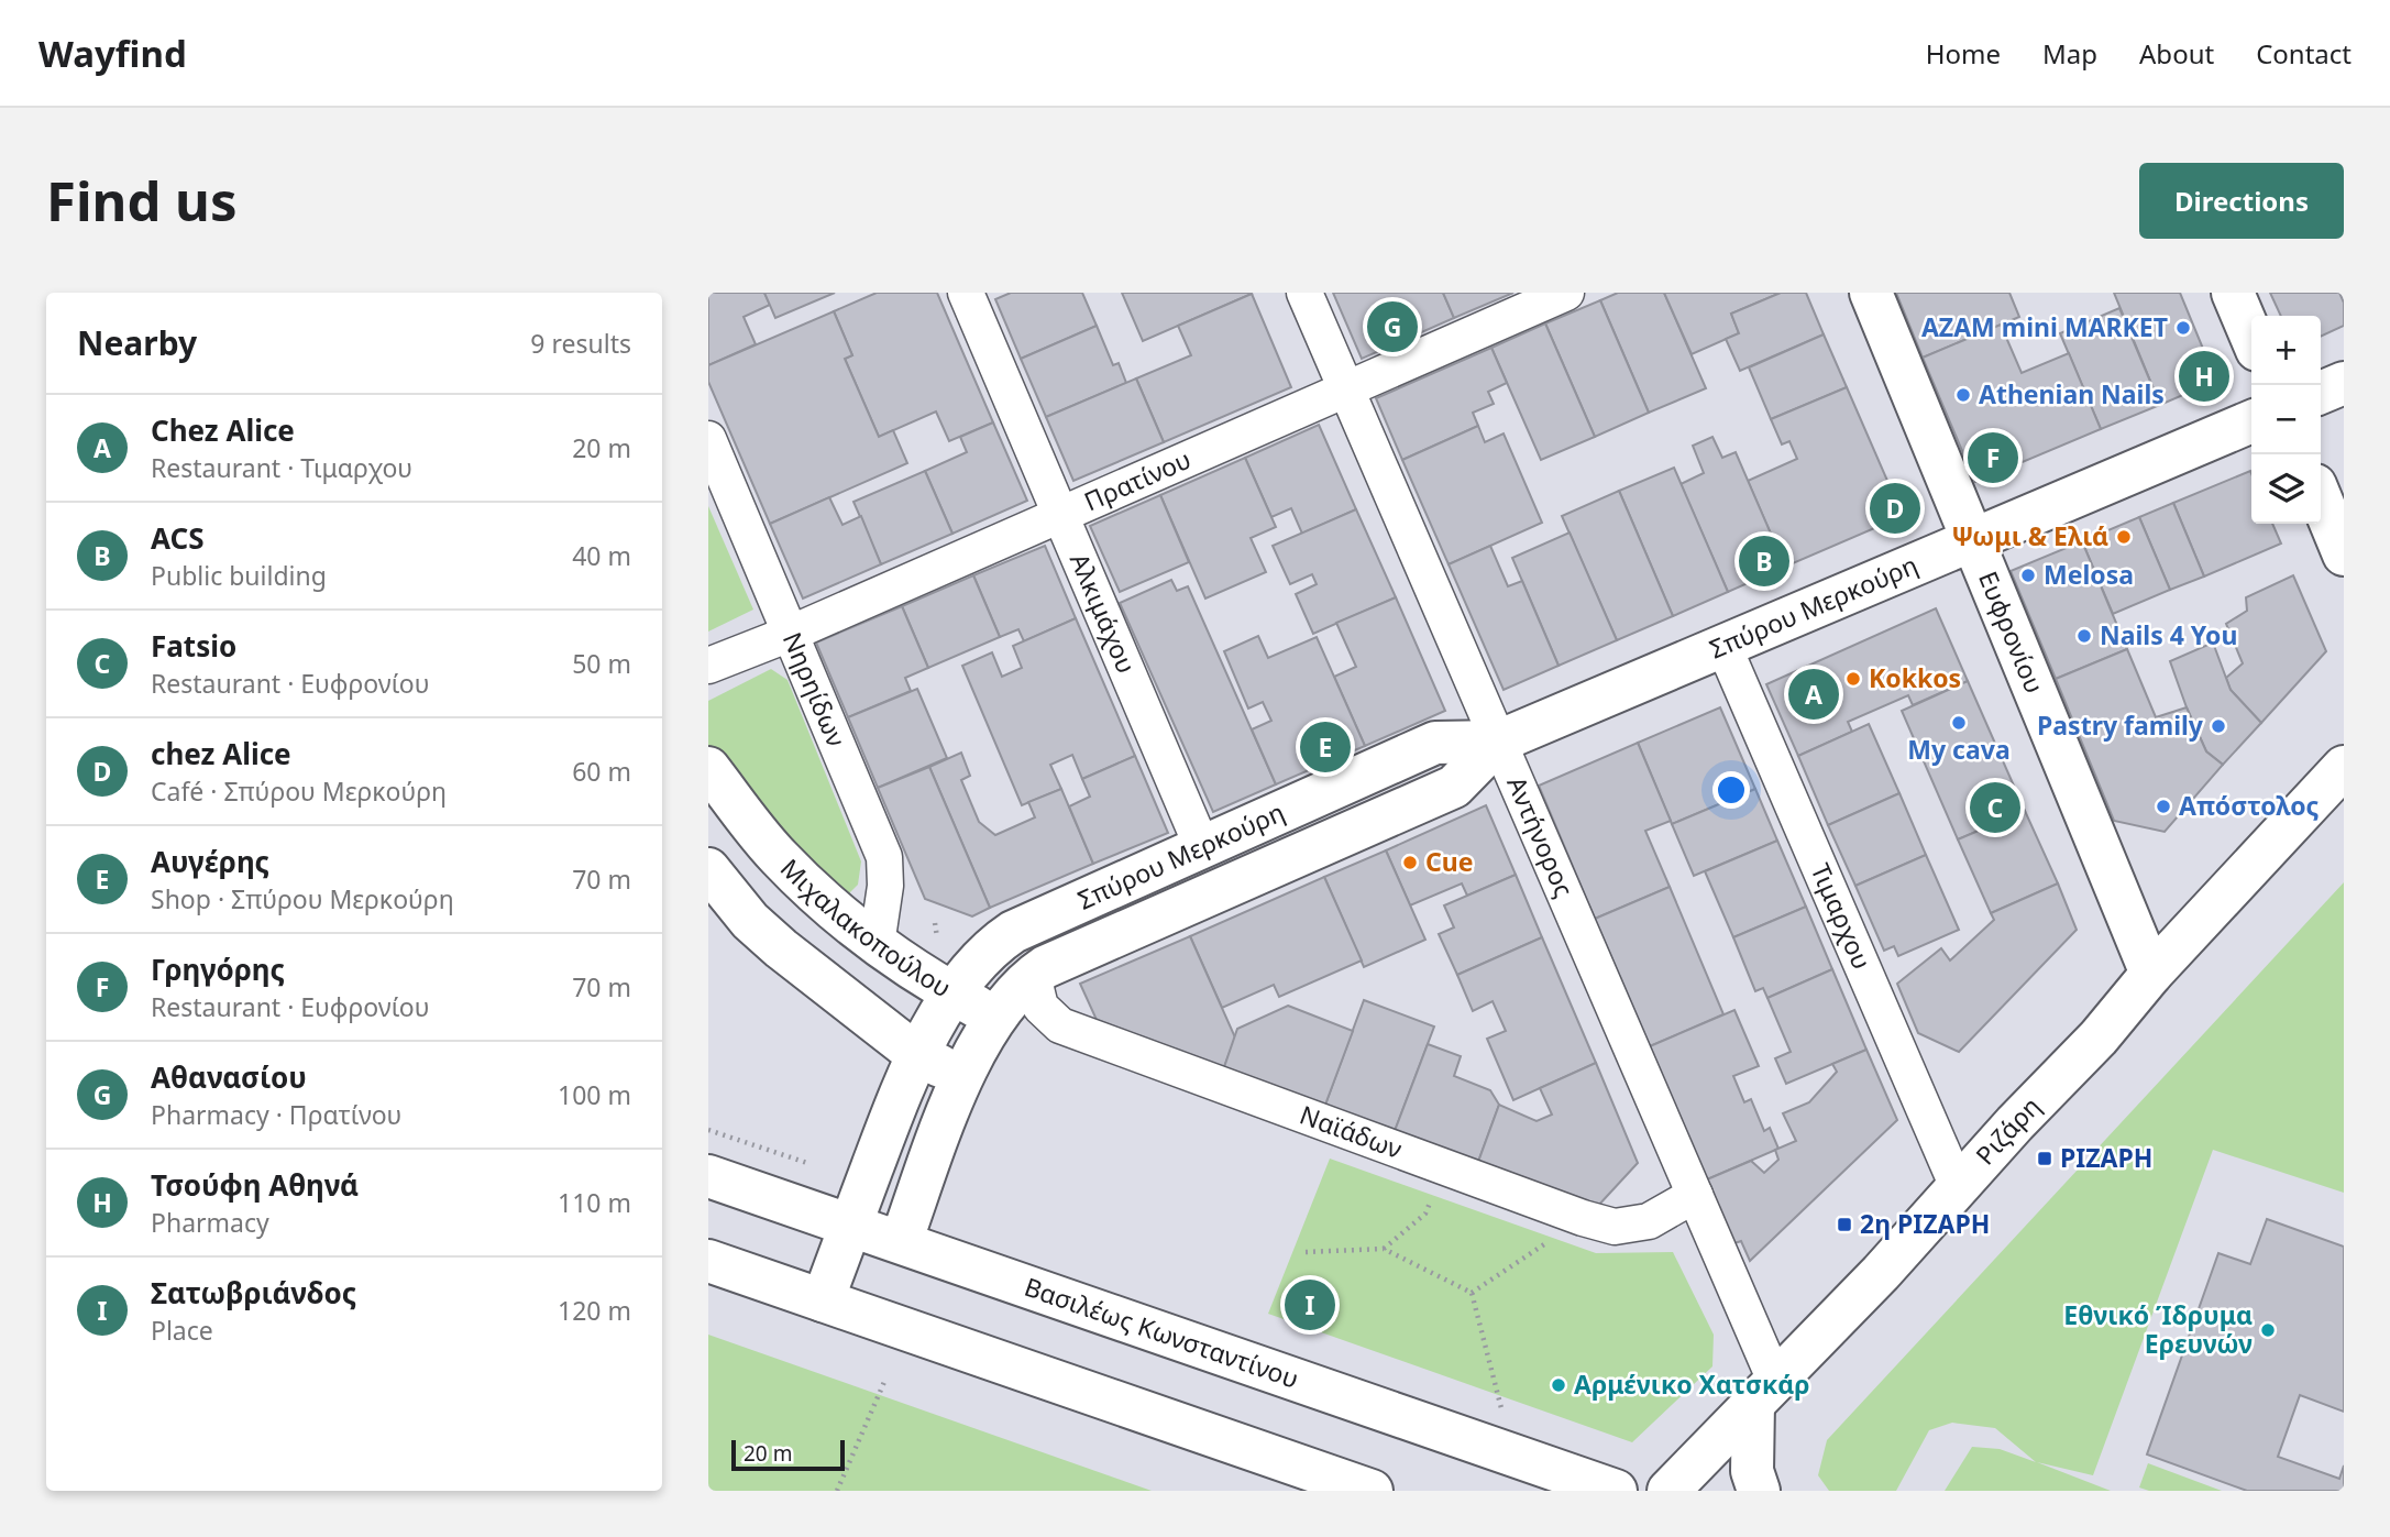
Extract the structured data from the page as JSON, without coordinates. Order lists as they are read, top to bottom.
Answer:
{
  "streets": {
    "main road": [
      "Σπύρου Μερκούρη",
      "Ευφρονίου",
      "Μιχαλακοπούλου",
      "Ριζάρη",
      "Βασιλέως Κωνσταντίνου"
    ],
    "street": [
      "Πρατίνου",
      "Αλκιμάχου",
      "Νηρηίδων",
      "Αντήνορος",
      "Τιμαρχου",
      "Ναϊάδων"
    ]
  },
  "crossings": [
    ["Πρατίνου", "Αλκιμάχου"],
    ["Πρατίνου", "Νηρηίδων"],
    ["Πρατίνου", "Αντήνορος"],
    ["Σπύρου Μερκούρη", "Αλκιμάχου"],
    ["Σπύρου Μερκούρη", "Ευφρονίου"],
    ["Σπύρου Μερκούρη", "Αντήνορος"],
    ["Σπύρου Μερκούρη", "Τιμαρχου"],
    ["Σπύρου Μερκούρη", "Μιχαλακοπούλου"],
    ["Σπύρου Μερκούρη", "Ναϊάδων"],
    ["Ευφρονίου", "Ριζάρη"],
    ["Νηρηίδων", "Μιχαλακοπούλου"],
    ["Αντήνορος", "Ναϊάδων"],
    ["Αντήνορος", "Ριζάρη"],
    ["Τιμαρχου", "Ριζάρη"]
  ],
  "places": {
    "other": [
      "AZAM mini MARKET",
      "Athenian Nails",
      "Ψωμι & Ελιά",
      "Melosa",
      "Nails 4 You",
      "Kokkos",
      "My cava",
      "Pastry family",
      "Απόστολος",
      "Cue",
      "Εθνικό Ίδρυμα Ερευνών",
      "Αρμένικο Χατσκάρ"
    ],
    "transit": ["ΡΙΖΑΡΗ", "2η ΡΙΖΑΡΗ"]
  },
  "scale_bar": "20 m",
  "page": {
    "header": "Wayfind",
    "nav": [
      "Home",
      "Map",
      "About",
      "Contact"
    ],
    "buttons": "Directions",
    "title": "Find us",
    "heading": ["Nearby", "9 results"],
    "pins": [
      "G",
      "H",
      "F",
      "D",
      "B",
      "A",
      "E",
      "C",
      "I"
    ],
    "map_buttons": ["+", "−"],
    "list": [
      {
        "mark": "A",
        "name": "Chez Alice",
        "note": "Restaurant · Τιμαρχου",
        "value": "20 m"
      },
      {
        "mark": "B",
        "name": "ACS",
        "note": "Public building",
        "value": "40 m"
      },
      {
        "mark": "C",
        "name": "Fatsio",
        "note": "Restaurant · Ευφρονίου",
        "value": "50 m"
      },
      {
        "mark": "D",
        "name": "chez Alice",
        "note": "Café · Σπύρου Μερκούρη",
        "value": "60 m"
      },
      {
        "mark": "E",
        "name": "Αυγέρης",
        "note": "Shop · Σπύρου Μερκούρη",
        "value": "70 m"
      },
      {
        "mark": "F",
        "name": "Γρηγόρης",
        "note": "Restaurant · Ευφρονίου",
        "value": "70 m"
      },
      {
        "mark": "G",
        "name": "Αθανασίου",
        "note": "Pharmacy · Πρατίνου",
        "value": "100 m"
      },
      {
        "mark": "H",
        "name": "Τσούφη Αθηνά",
        "note": "Pharmacy",
        "value": "110 m"
      },
      {
        "mark": "I",
        "name": "Σατωβριάνδος",
        "note": "Place",
        "value": "120 m"
      }
    ],
    "scale": "20 m"
  }
}
